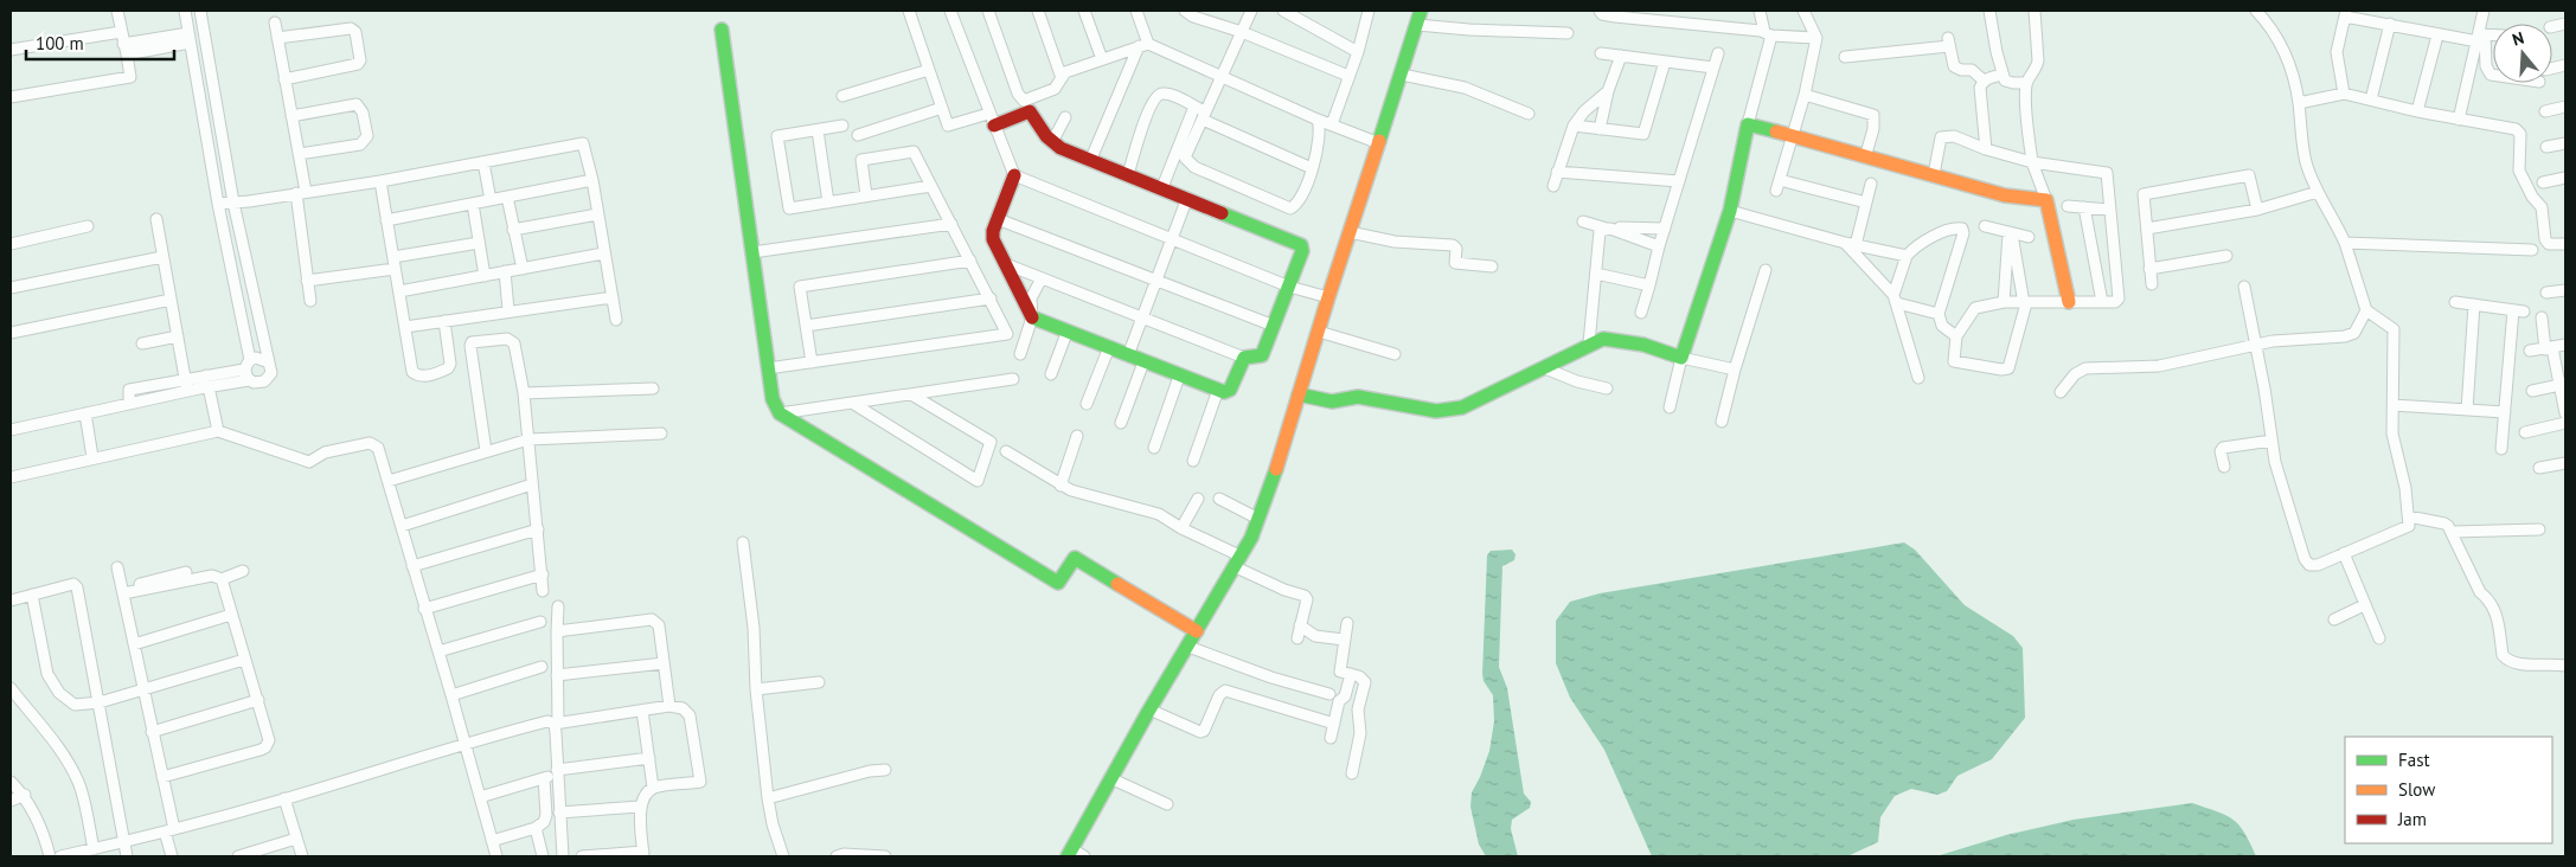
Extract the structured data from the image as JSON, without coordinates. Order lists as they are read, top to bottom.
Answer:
{
  "legend": ["Fast", "Slow", "Jam"],
  "scale_bar": "100 m",
  "north": "top"
}
